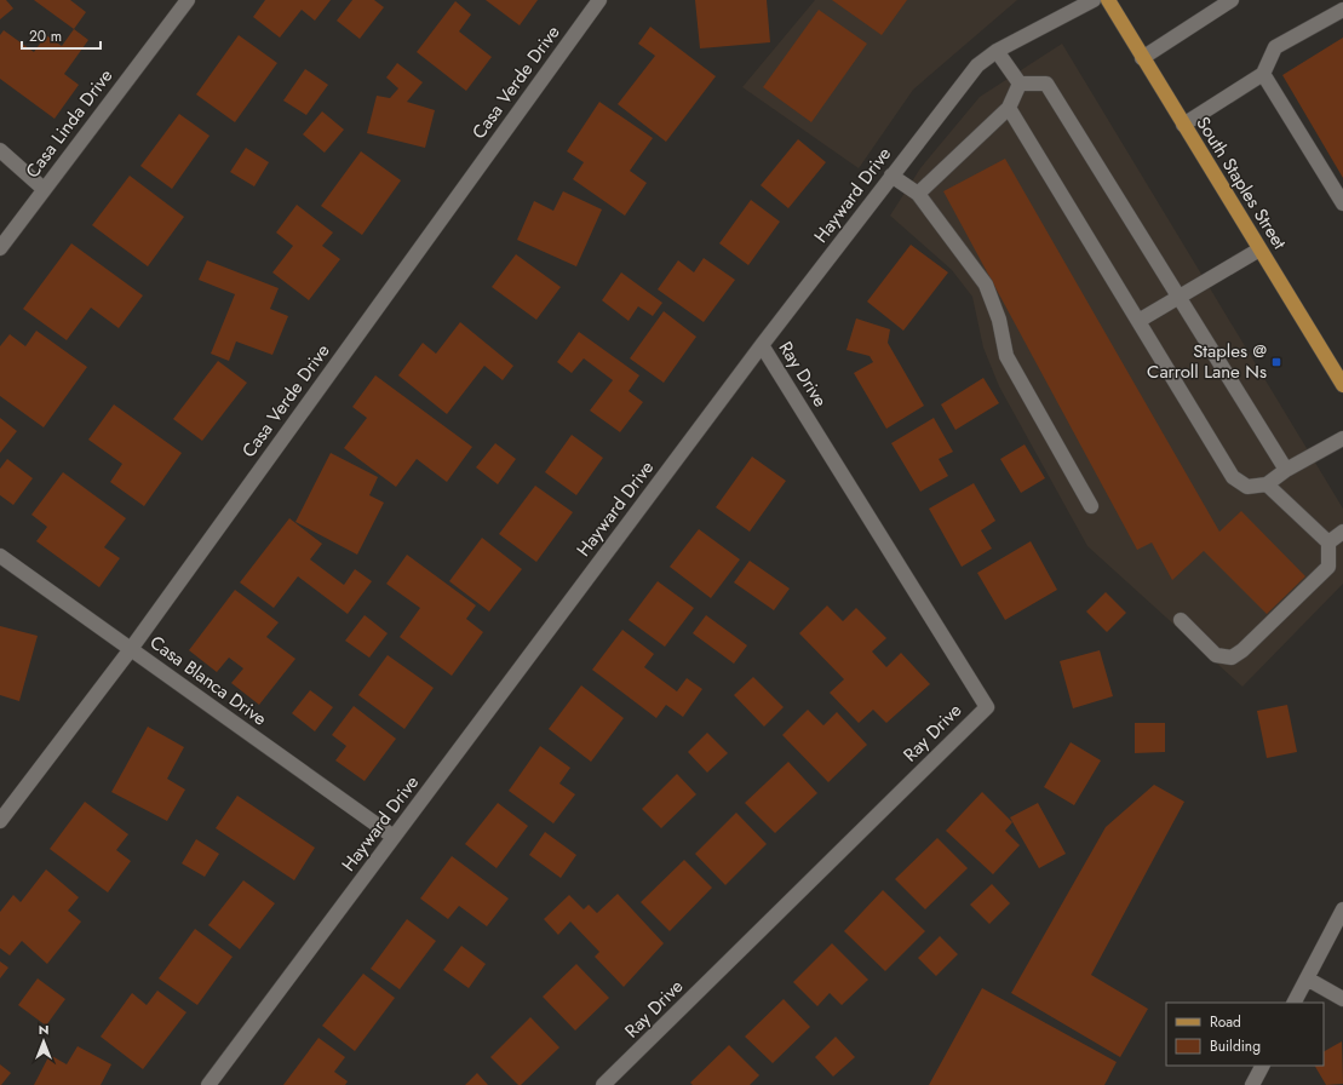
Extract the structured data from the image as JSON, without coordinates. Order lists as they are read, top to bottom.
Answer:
{
  "streets": {
    "main road": ["South Staples Street"],
    "street": [
      "Casa Verde Drive",
      "Casa Linda Drive",
      "Hayward Drive",
      "Ray Drive",
      "Casa Blanca Drive"
    ]
  },
  "crossings": [
    ["Casa Verde Drive", "Casa Blanca Drive"],
    ["Hayward Drive", "Ray Drive"],
    ["Hayward Drive", "Casa Blanca Drive"]
  ],
  "places": {
    "transit": ["Staples @ Carroll Lane Ns"]
  },
  "legend": ["Road", "Building"],
  "scale_bar": "20 m",
  "north": "top"
}
